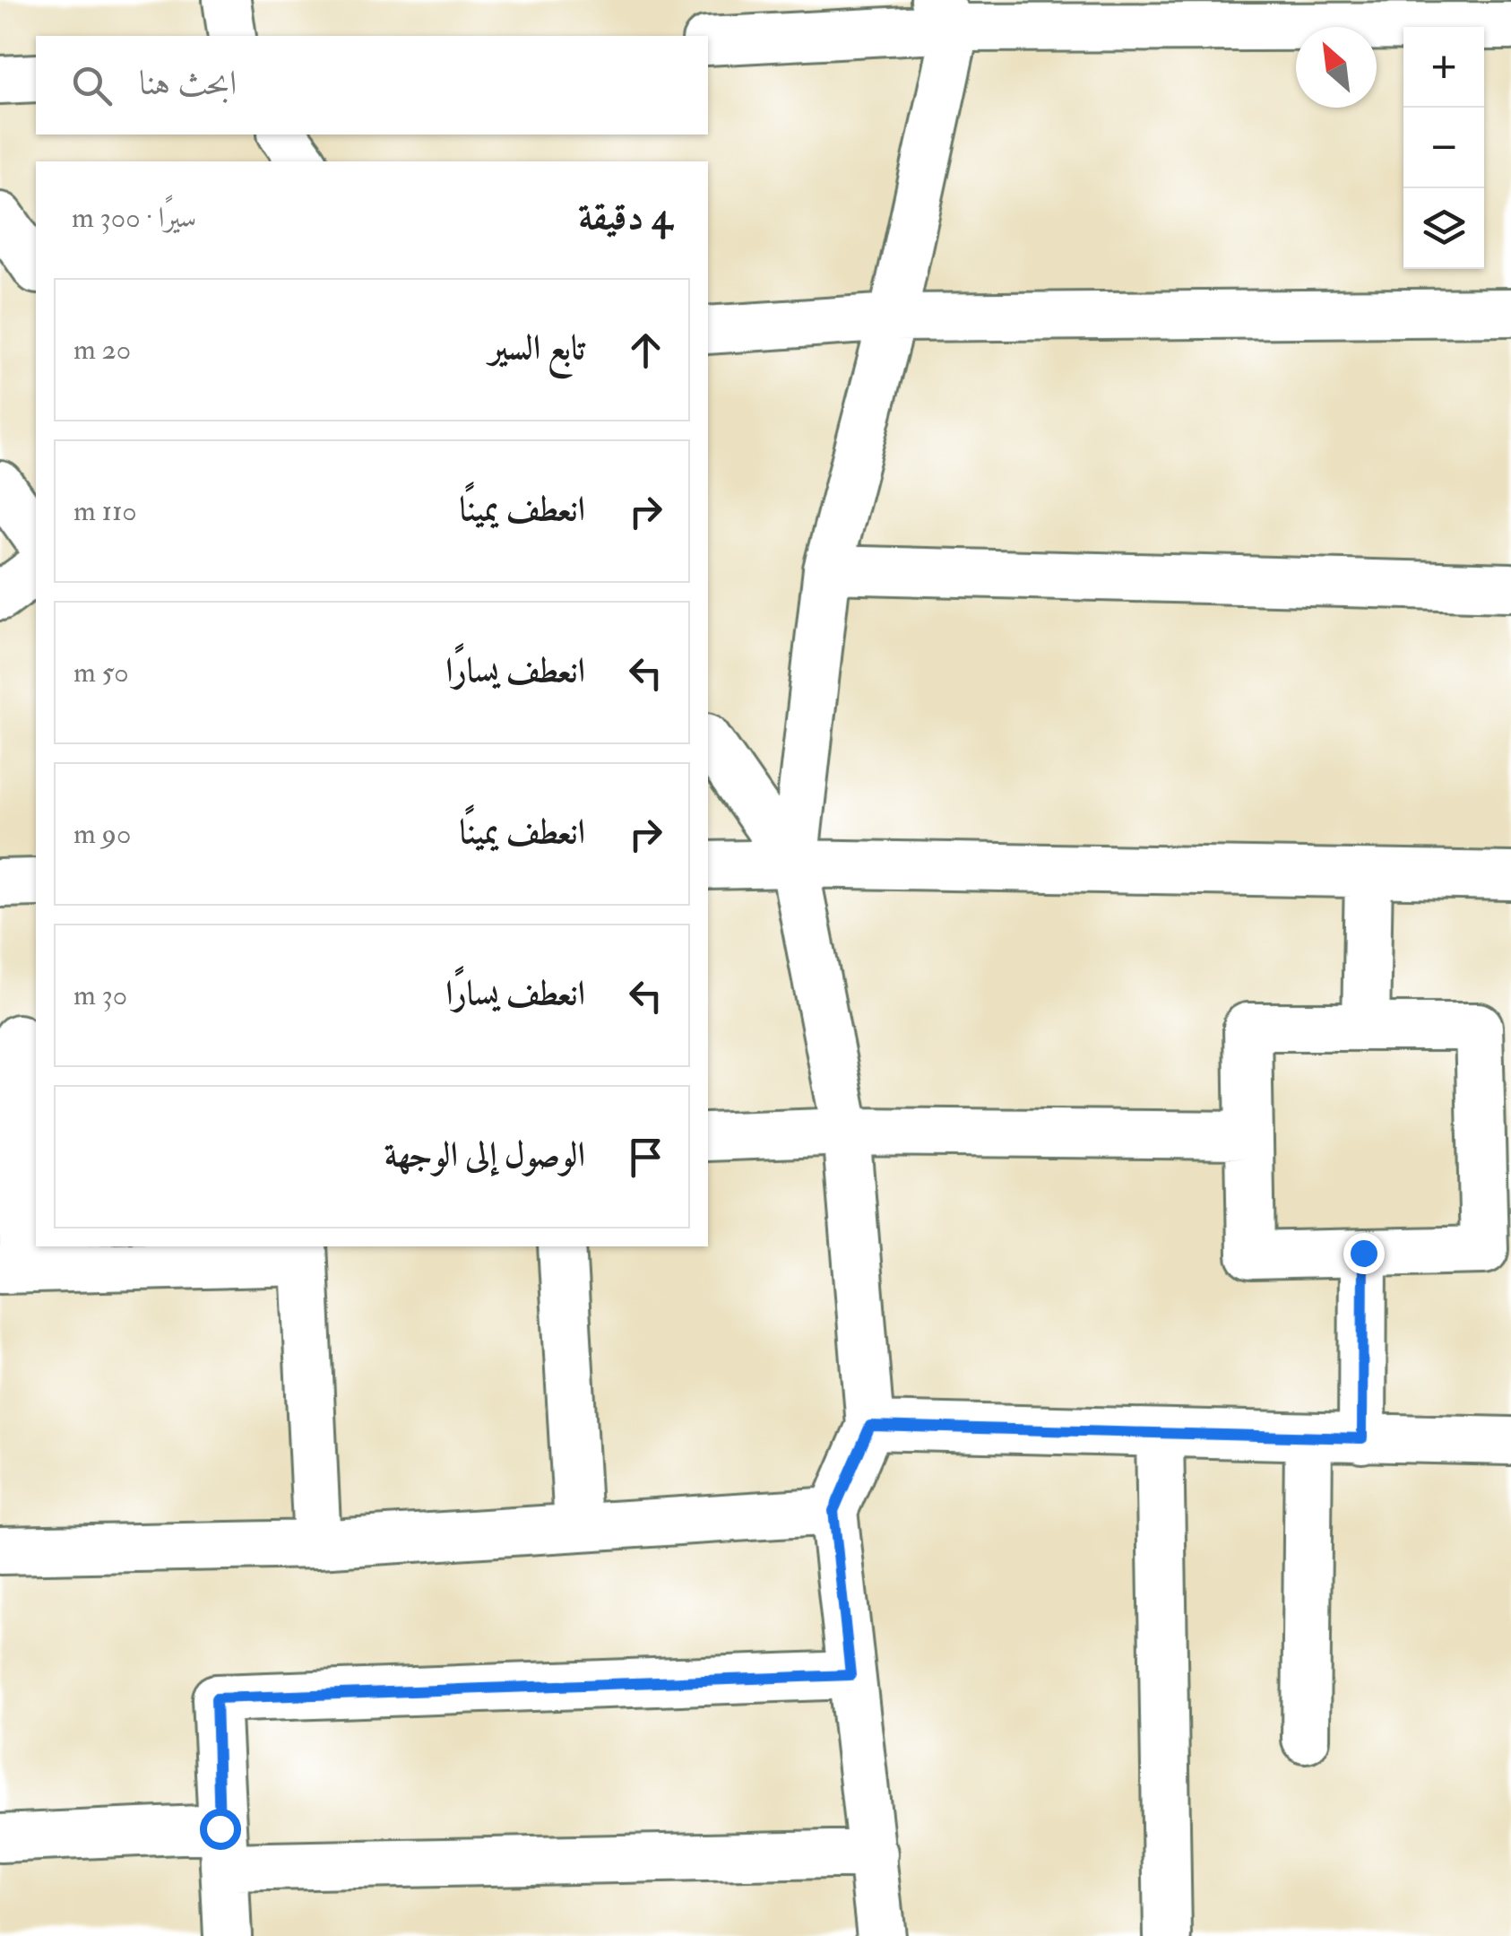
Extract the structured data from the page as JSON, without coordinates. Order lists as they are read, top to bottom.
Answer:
{
  "north": "top left",
  "page": {
    "map_buttons": ["+", "−"],
    "search": "ابحث هنا",
    "heading": ["4 دقيقة", "سيرًا · 300 m"],
    "list": [
      ["تابع السير", "20 m"],
      ["انعطف يمينًا", "110 m"],
      ["انعطف يسارًا", "50 m"],
      ["انعطف يمينًا", "90 m"],
      ["انعطف يسارًا", "30 m"],
      "الوصول إلى الوجهة"
    ]
  }
}
